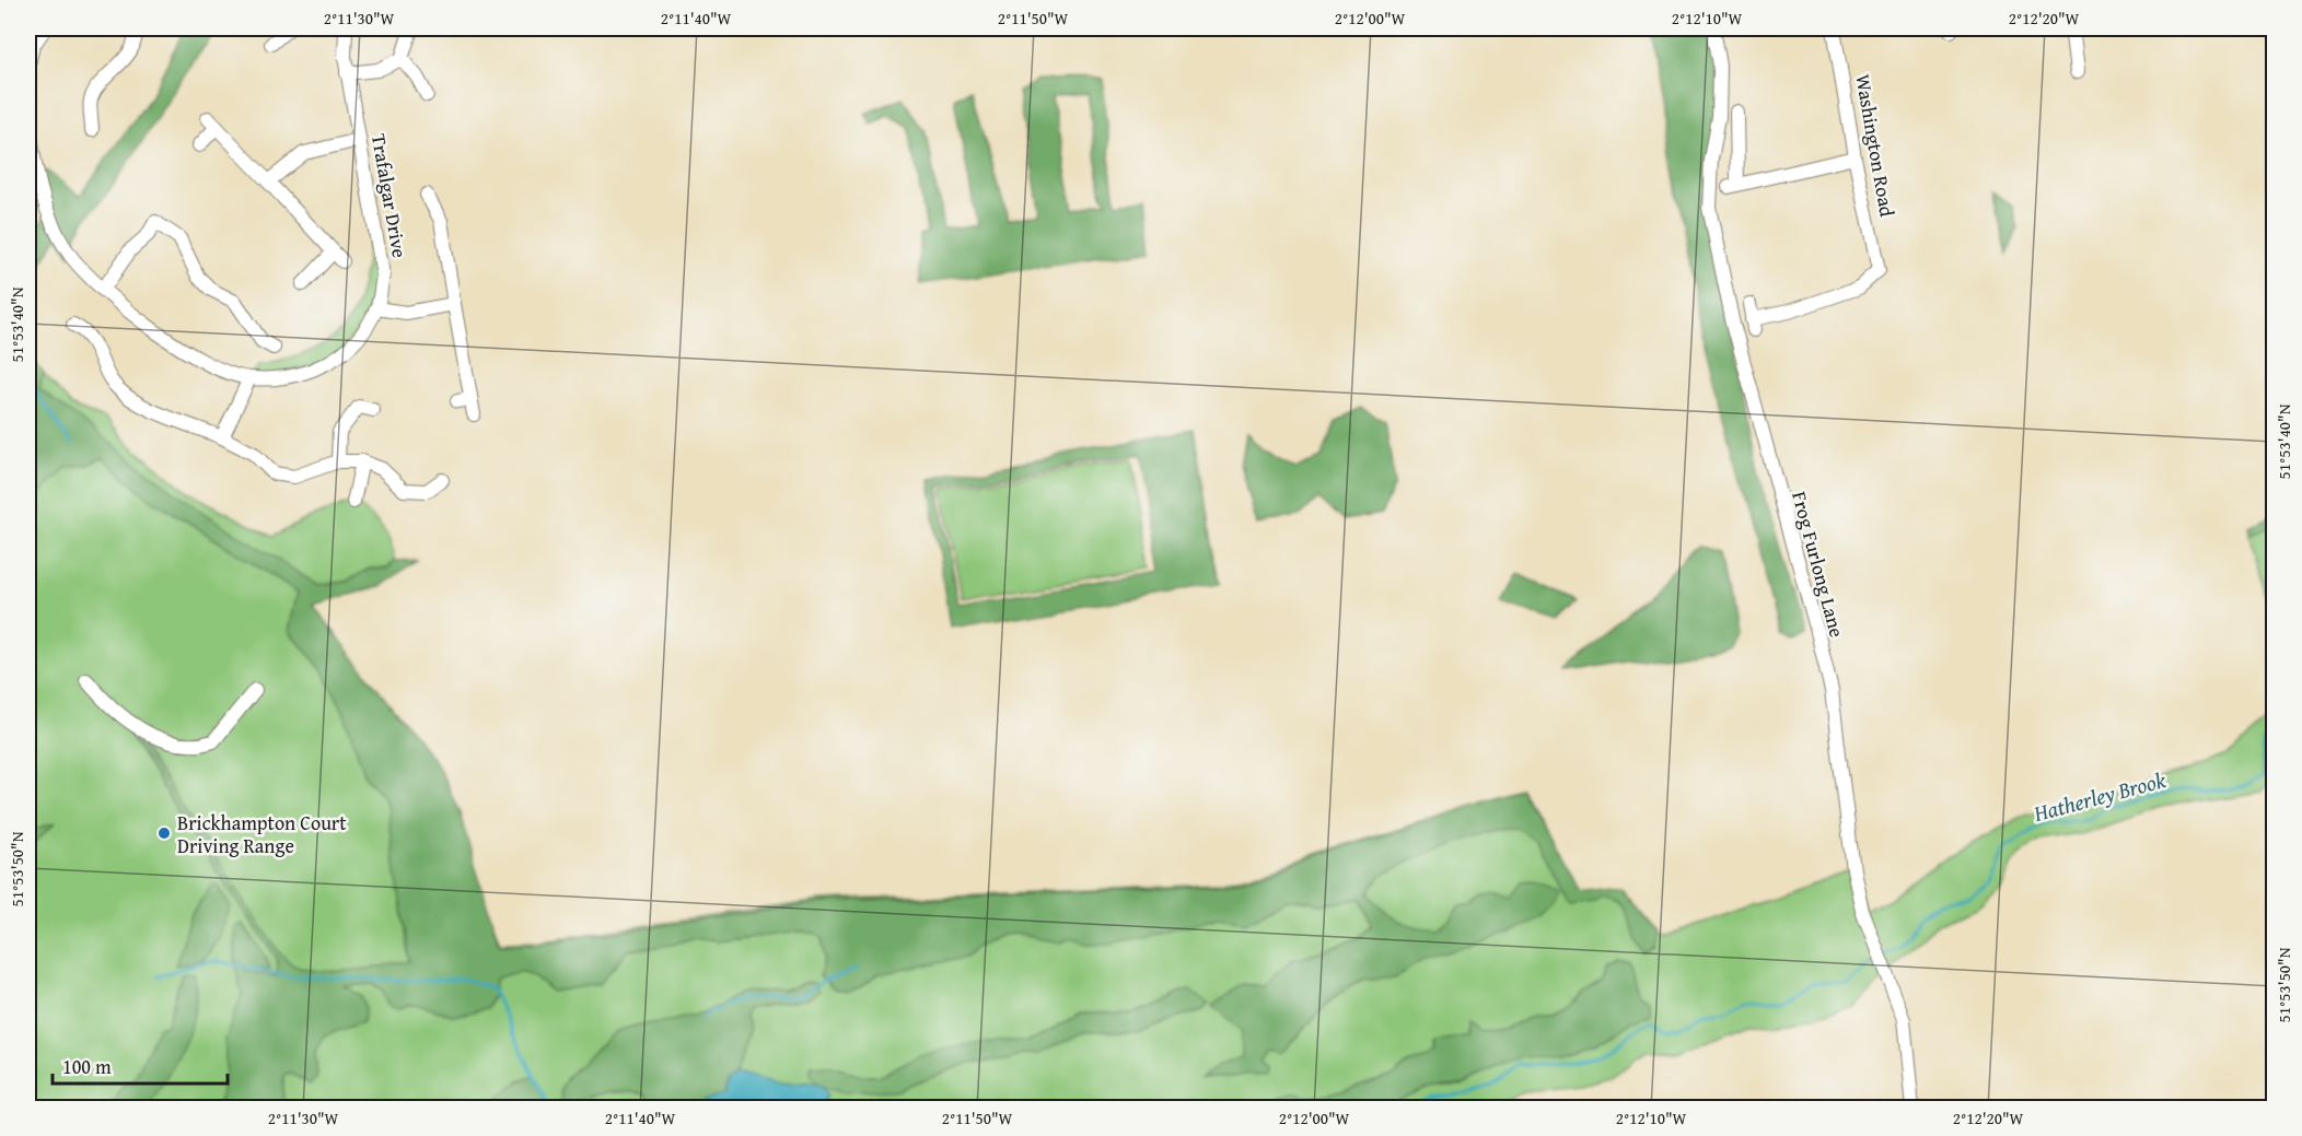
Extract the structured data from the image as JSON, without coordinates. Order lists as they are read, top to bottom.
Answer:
{
  "streets": {
    "street": ["Washington Road", "Trafalgar Drive", "Frog Furlong Lane"]
  },
  "water": ["Hatherley Brook"],
  "places": ["Brickhampton Court Driving Range"],
  "scale_bar": "100 m",
  "coordinates": [
    "2°11'30\"W",
    "2°11'40\"W",
    "2°11'50\"W",
    "2°12'00\"W",
    "2°12'10\"W",
    "2°12'20\"W",
    "51°53'40\"N",
    "51°53'50\"N"
  ]
}
